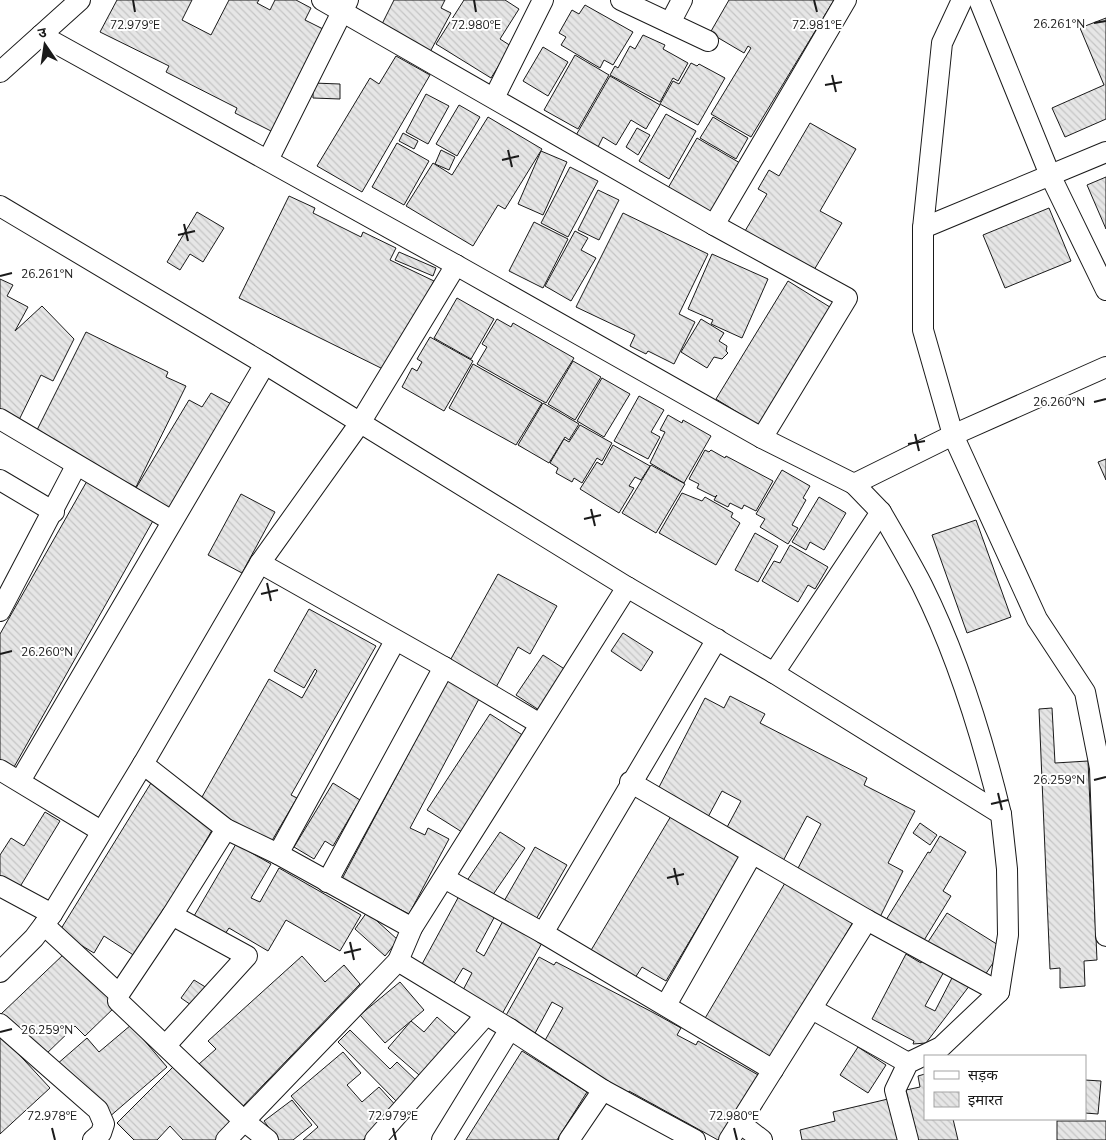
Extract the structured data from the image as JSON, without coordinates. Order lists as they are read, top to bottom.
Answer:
{
  "legend": ["सड़क", "इमारत"],
  "north": "top",
  "coordinates": [
    "26.261°N",
    "72.979°E",
    "72.980°E",
    "72.981°E",
    "26.260°N",
    "26.259°N",
    "72.978°E"
  ]
}
